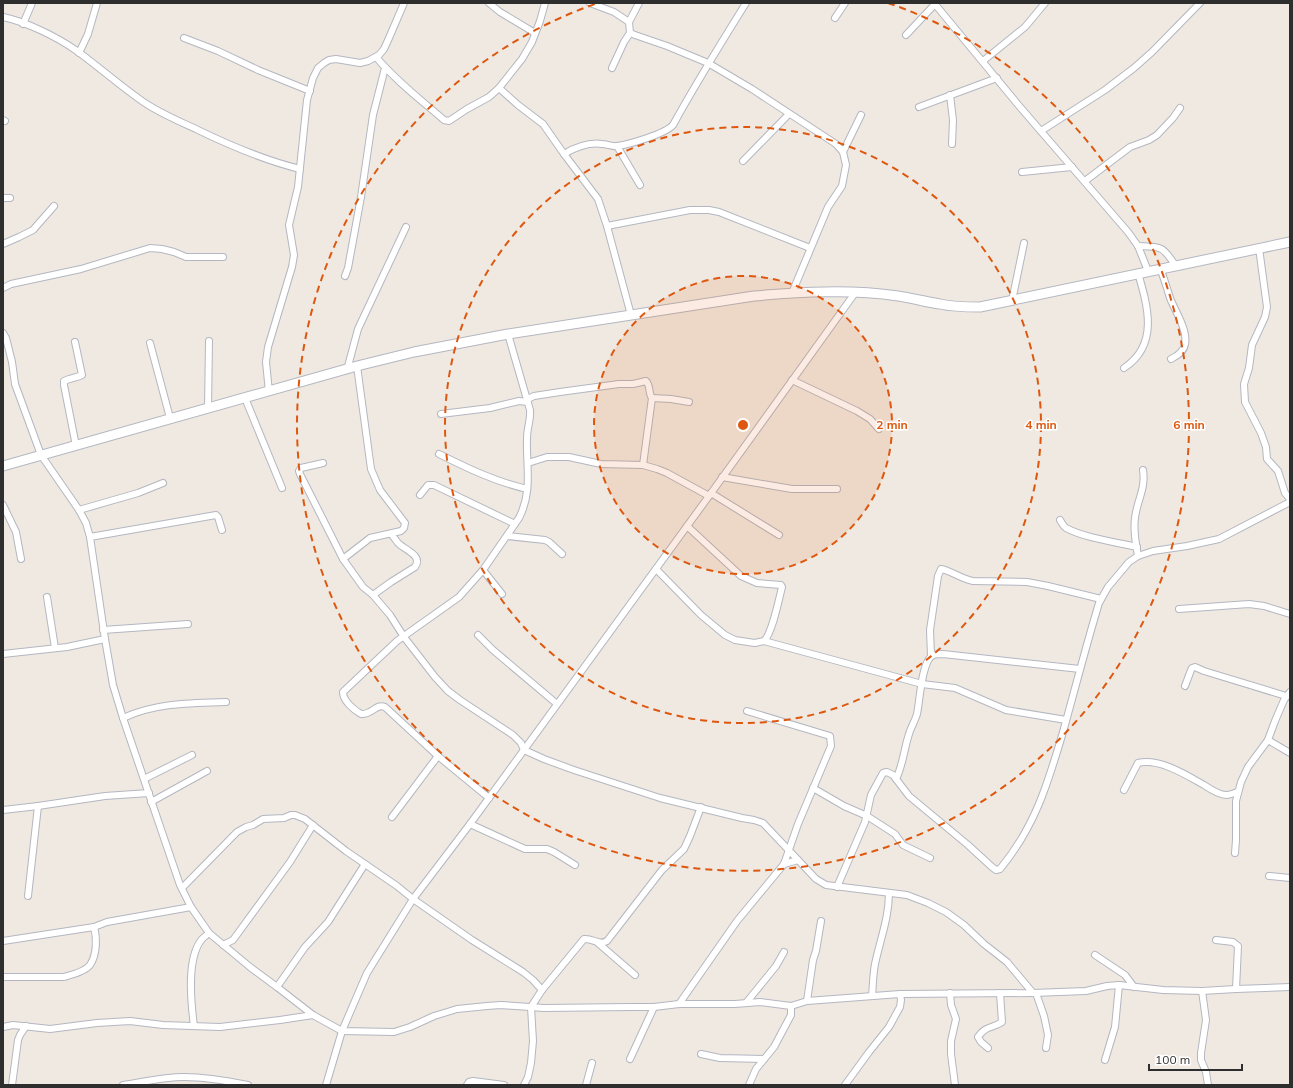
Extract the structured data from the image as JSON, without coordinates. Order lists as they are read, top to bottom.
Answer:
{
  "scale_bar": "100 m",
  "rings": ["2 min", "4 min", "6 min"]
}
